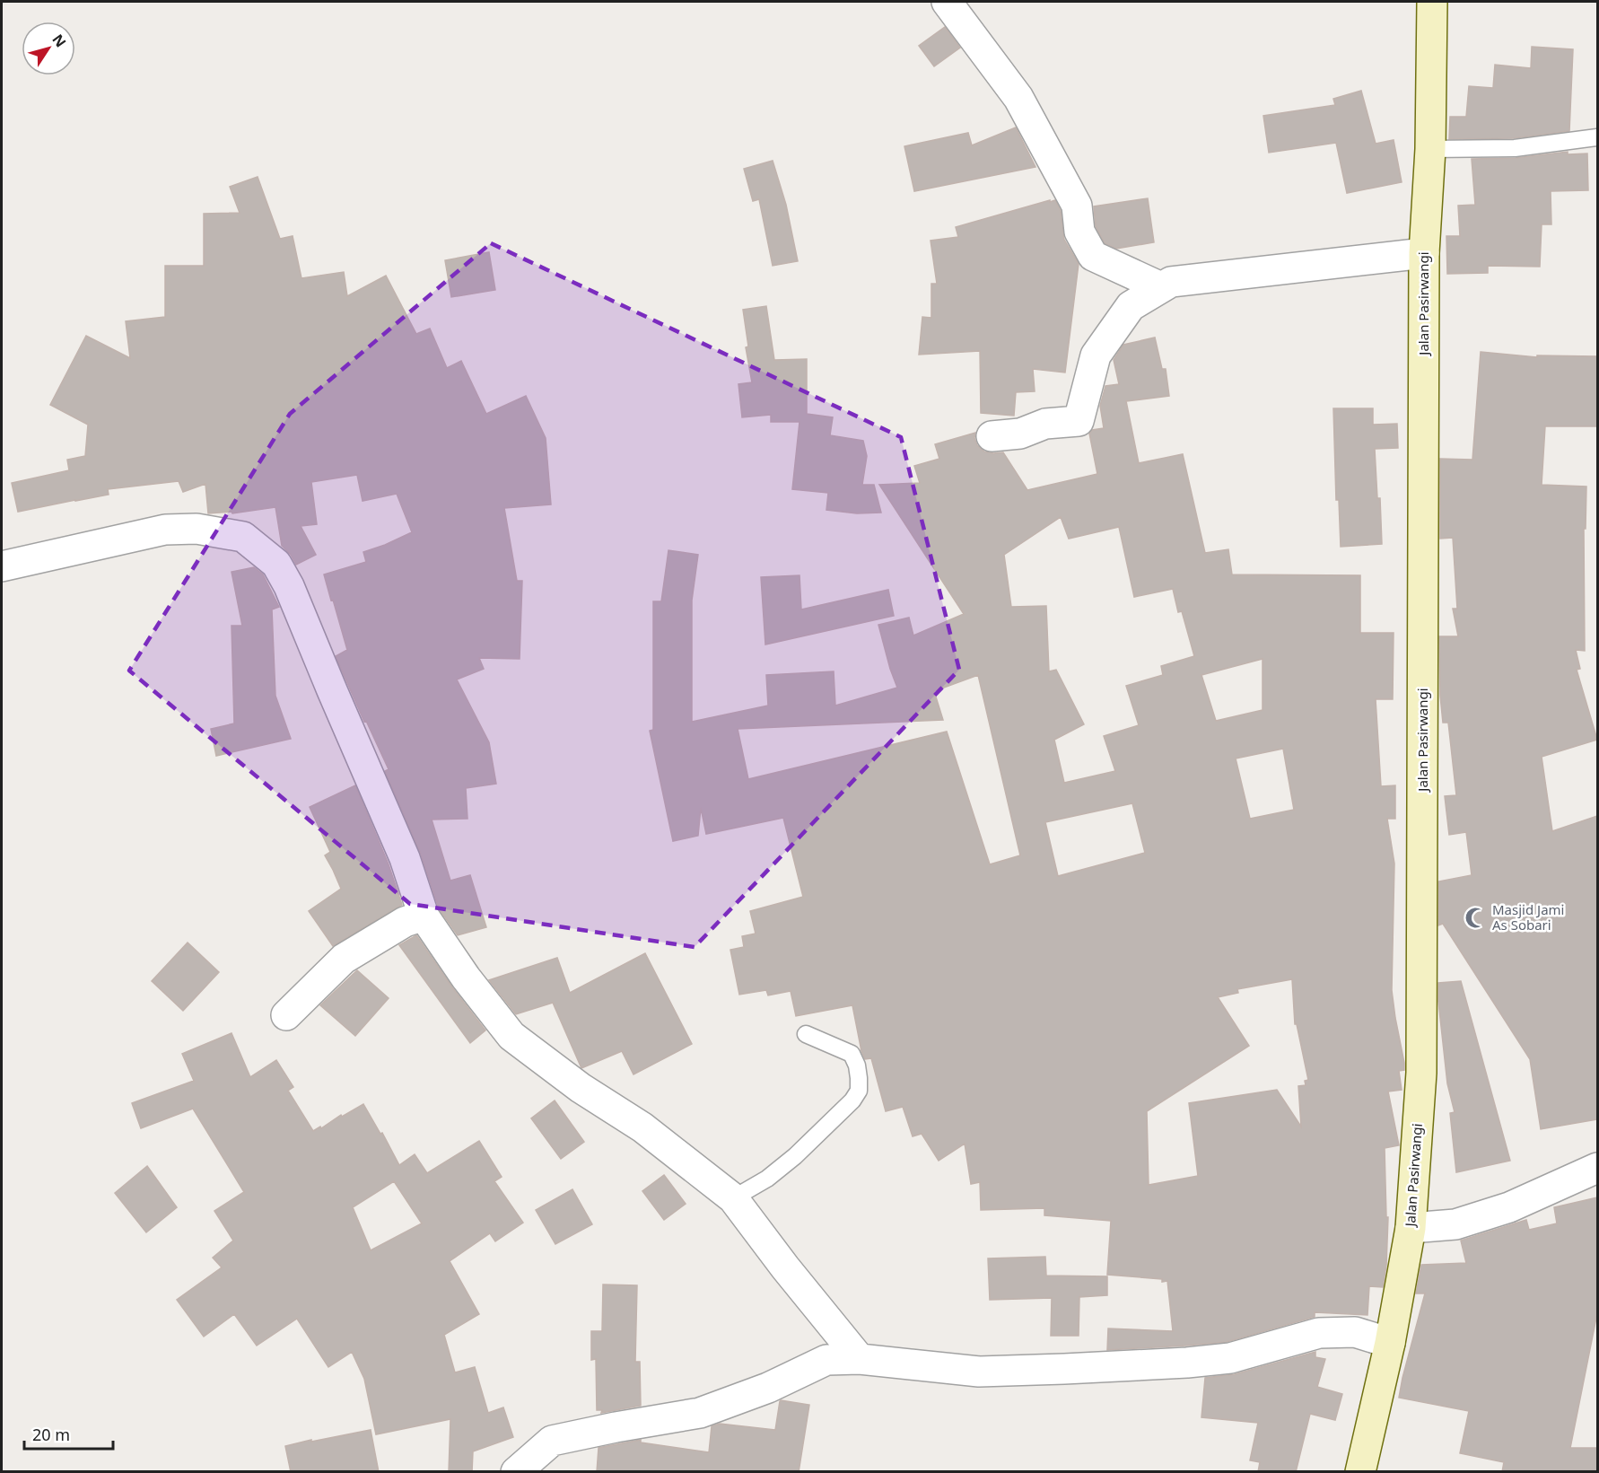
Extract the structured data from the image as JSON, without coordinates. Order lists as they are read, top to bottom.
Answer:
{
  "streets": {
    "street": ["Jalan Pasirwangi"]
  },
  "places": {
    "mosque": ["Masjid Jami As Sobari"]
  },
  "scale_bar": "20 m",
  "north": "top right"
}
